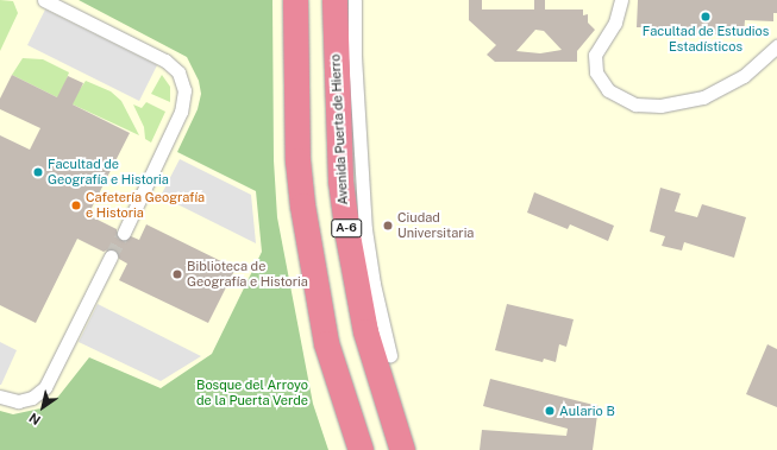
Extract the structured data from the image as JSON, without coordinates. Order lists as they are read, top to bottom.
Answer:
{
  "streets": {
    "highway": ["Avenida Puerta de Hierro", "A-6"]
  },
  "parks": ["Bosque del Arroyo de la Puerta Verde"],
  "places": [
    "Facultad de Estudios Estadísticos",
    "Facultad de Geografía e Historia",
    "Cafetería Geografía e Historia",
    "Ciudad Universitaria",
    "Biblioteca de Geografía e Historia",
    "Aulario B"
  ],
  "north": "bottom left"
}
